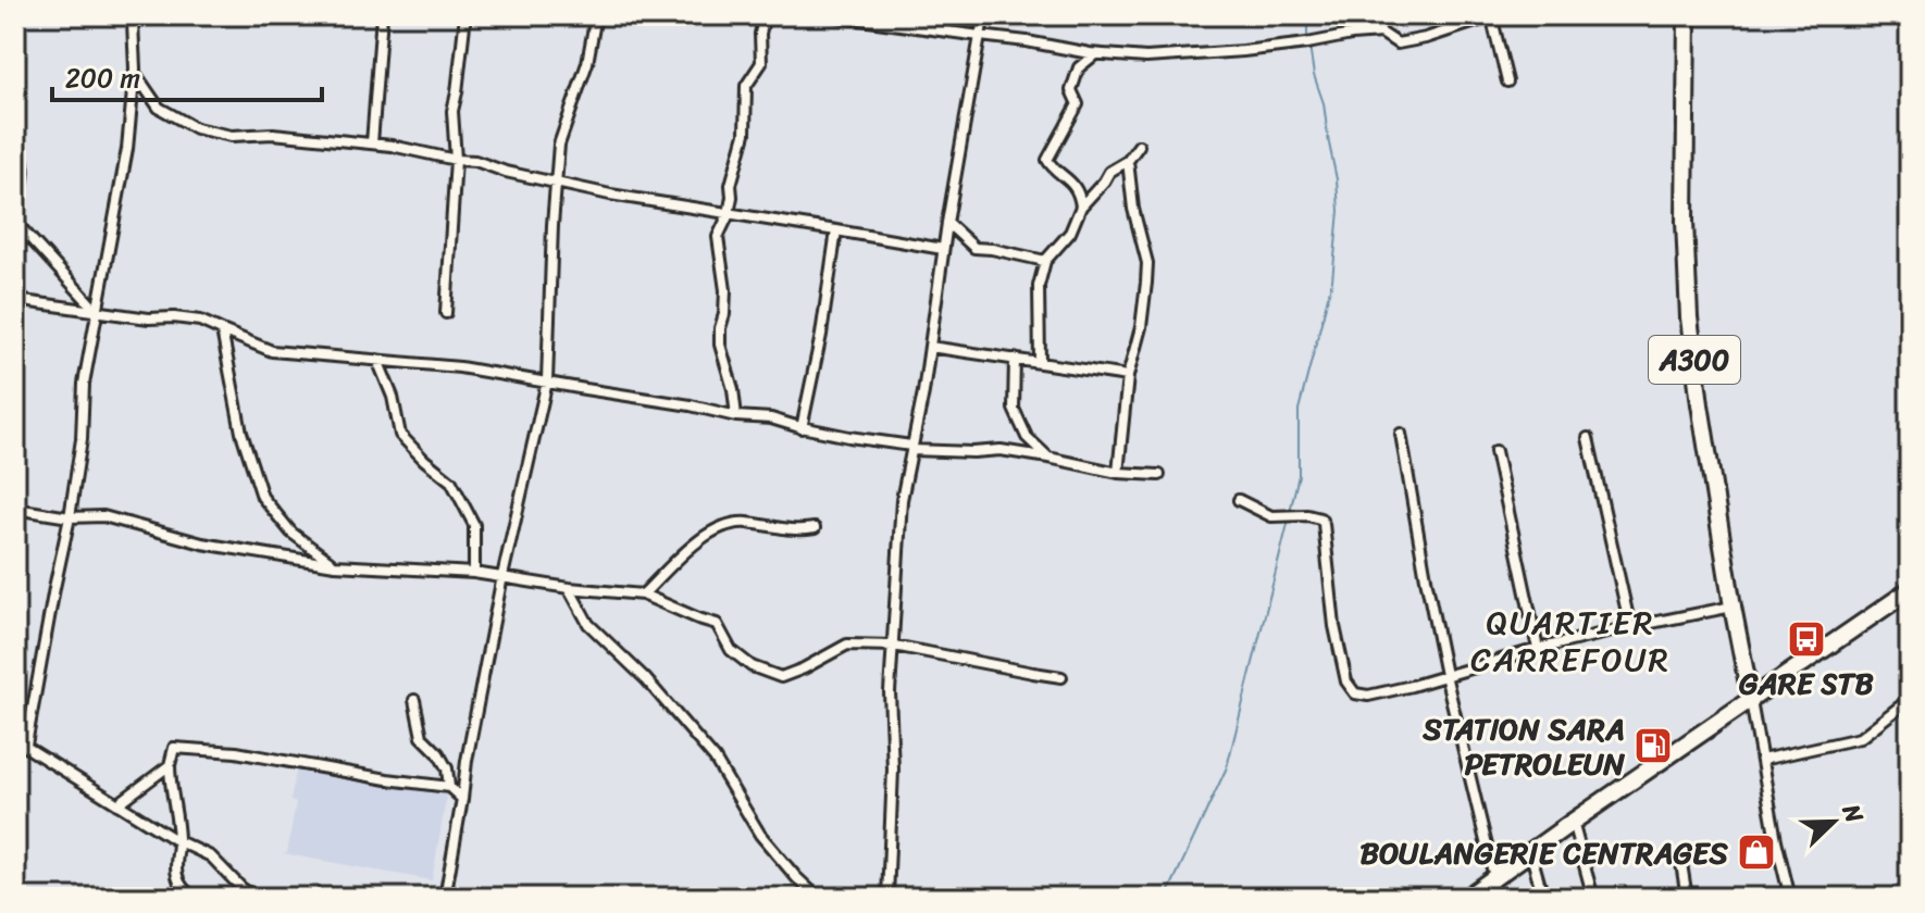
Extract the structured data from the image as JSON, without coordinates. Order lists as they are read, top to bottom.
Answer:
{
  "streets": {
    "highway": ["A300"]
  },
  "districts": ["QUARTIER CARREFOUR"],
  "places": {
    "bus stop": ["GARE STB"],
    "fuel station": ["STATION SARA PETROLEUN"],
    "shop": ["BOULANGERIE CENTRAGES"]
  },
  "scale_bar": "200 m",
  "north": "top right"
}
